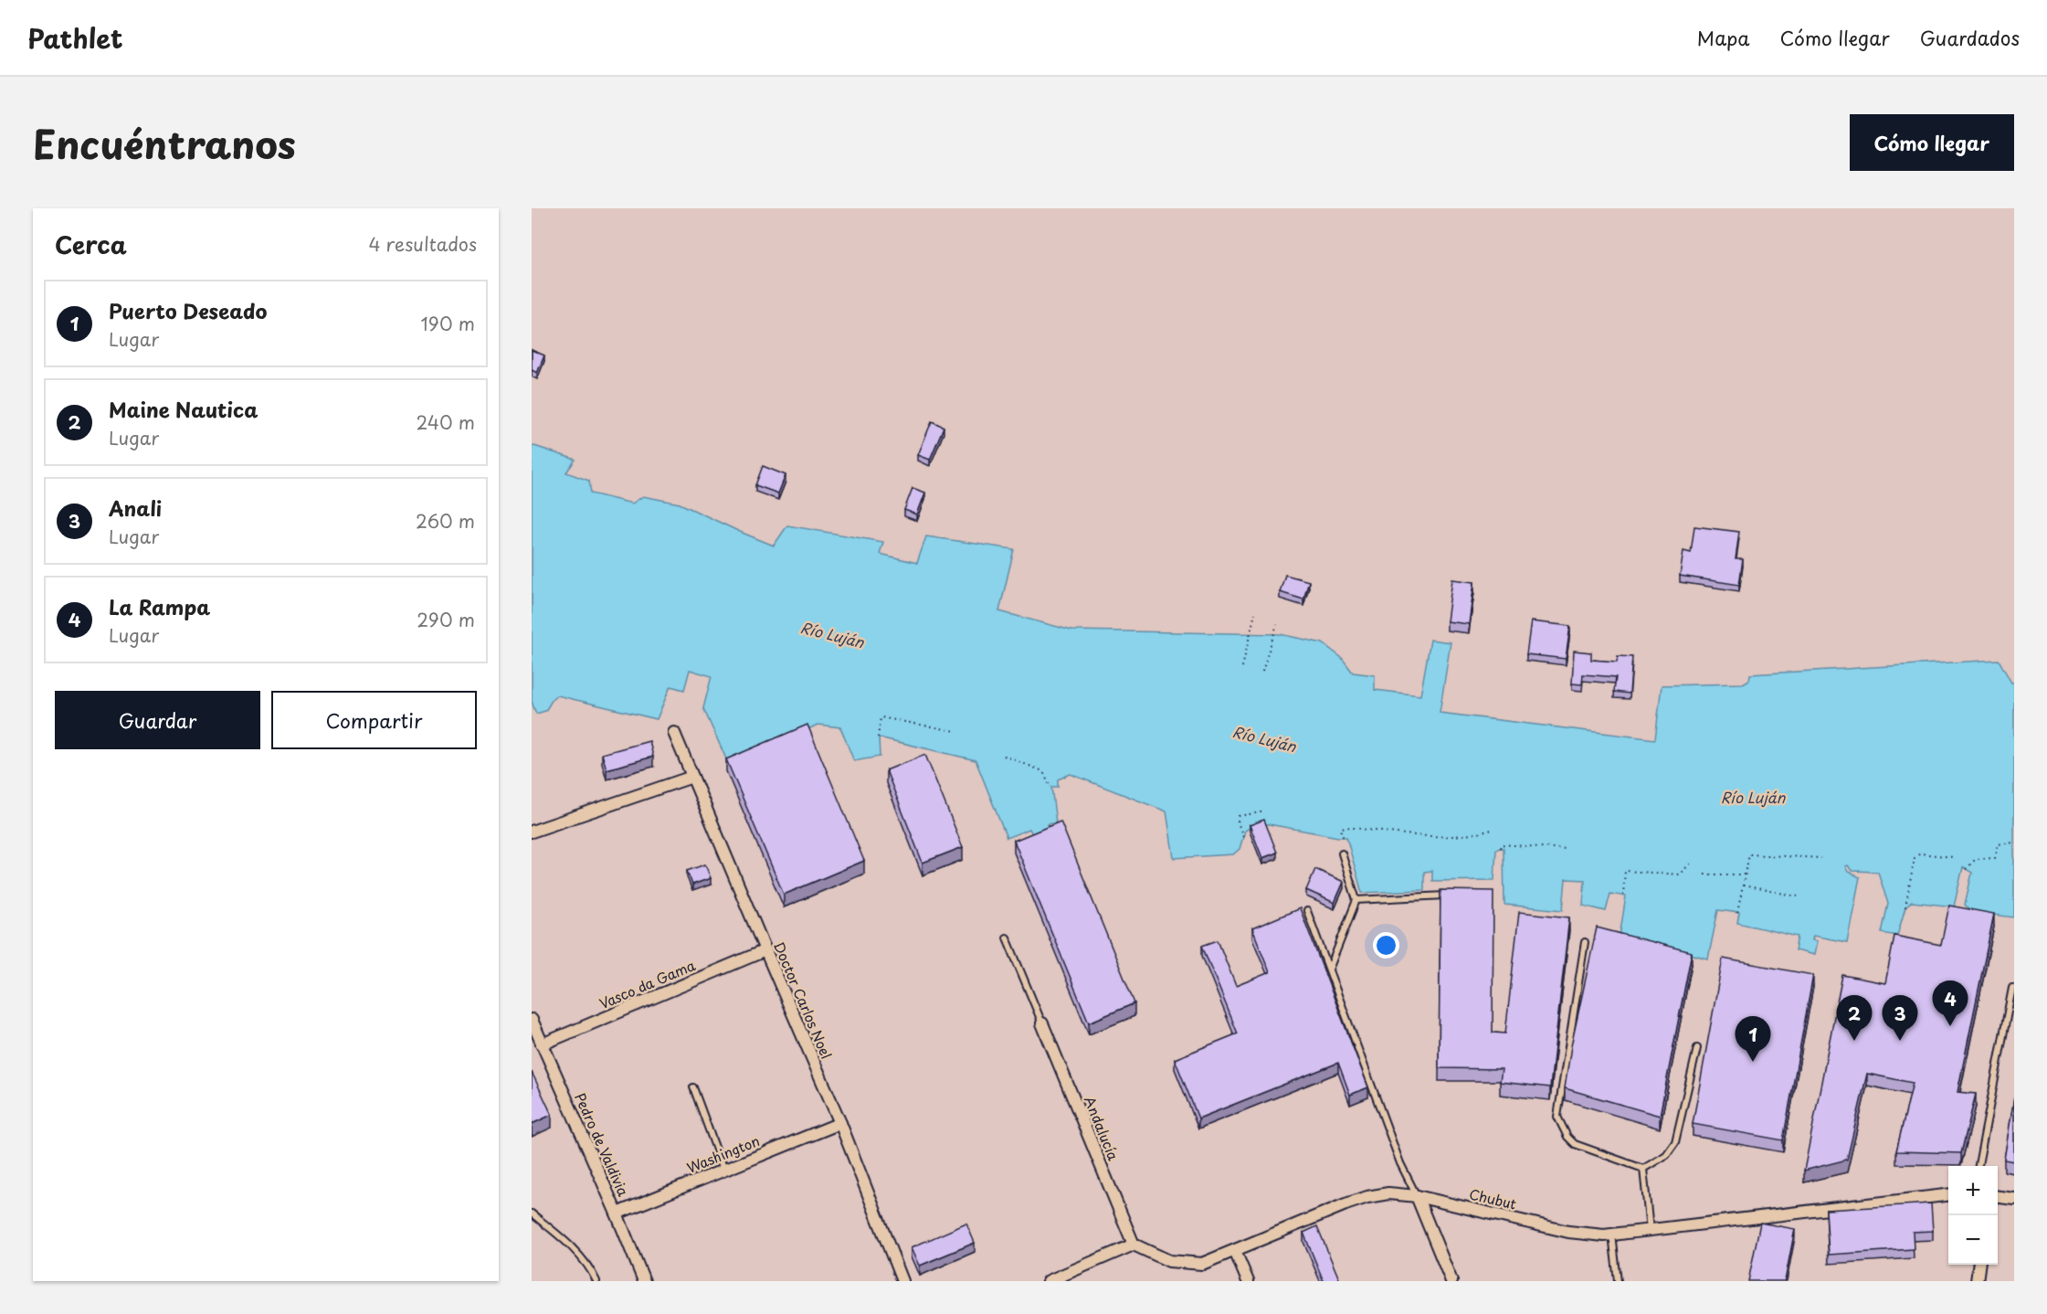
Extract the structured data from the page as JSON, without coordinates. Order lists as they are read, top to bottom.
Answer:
{
  "streets": {
    "street": [
      "Vasco da Gama",
      "Doctor Carlos Noel",
      "Andalucía",
      "Pedro de Valdivia",
      "Washington",
      "Chubut"
    ]
  },
  "crossings": [
    ["Vasco da Gama", "Doctor Carlos Noel"],
    ["Vasco da Gama", "Pedro de Valdivia"],
    ["Doctor Carlos Noel", "Washington"],
    ["Andalucía", "Chubut"],
    ["Pedro de Valdivia", "Washington"]
  ],
  "water": ["Río Luján"],
  "page": {
    "header": "Pathlet",
    "nav": ["Mapa", "Cómo llegar", "Guardados"],
    "title": "Encuéntranos",
    "buttons": [
      "Cómo llegar",
      ["Guardar", "Compartir"]
    ],
    "heading": ["Cerca", "4 resultados"],
    "list": [
      {
        "mark": "1",
        "name": "Puerto Deseado",
        "note": "Lugar",
        "value": "190 m"
      },
      {
        "mark": "2",
        "name": "Maine Nautica",
        "note": "Lugar",
        "value": "240 m"
      },
      {
        "mark": "3",
        "name": "Anali",
        "note": "Lugar",
        "value": "260 m"
      },
      {
        "mark": "4",
        "name": "La Rampa",
        "note": "Lugar",
        "value": "290 m"
      }
    ],
    "pins": [
      "4",
      "2",
      "3",
      "1"
    ],
    "map_buttons": ["+", "−"]
  }
}
